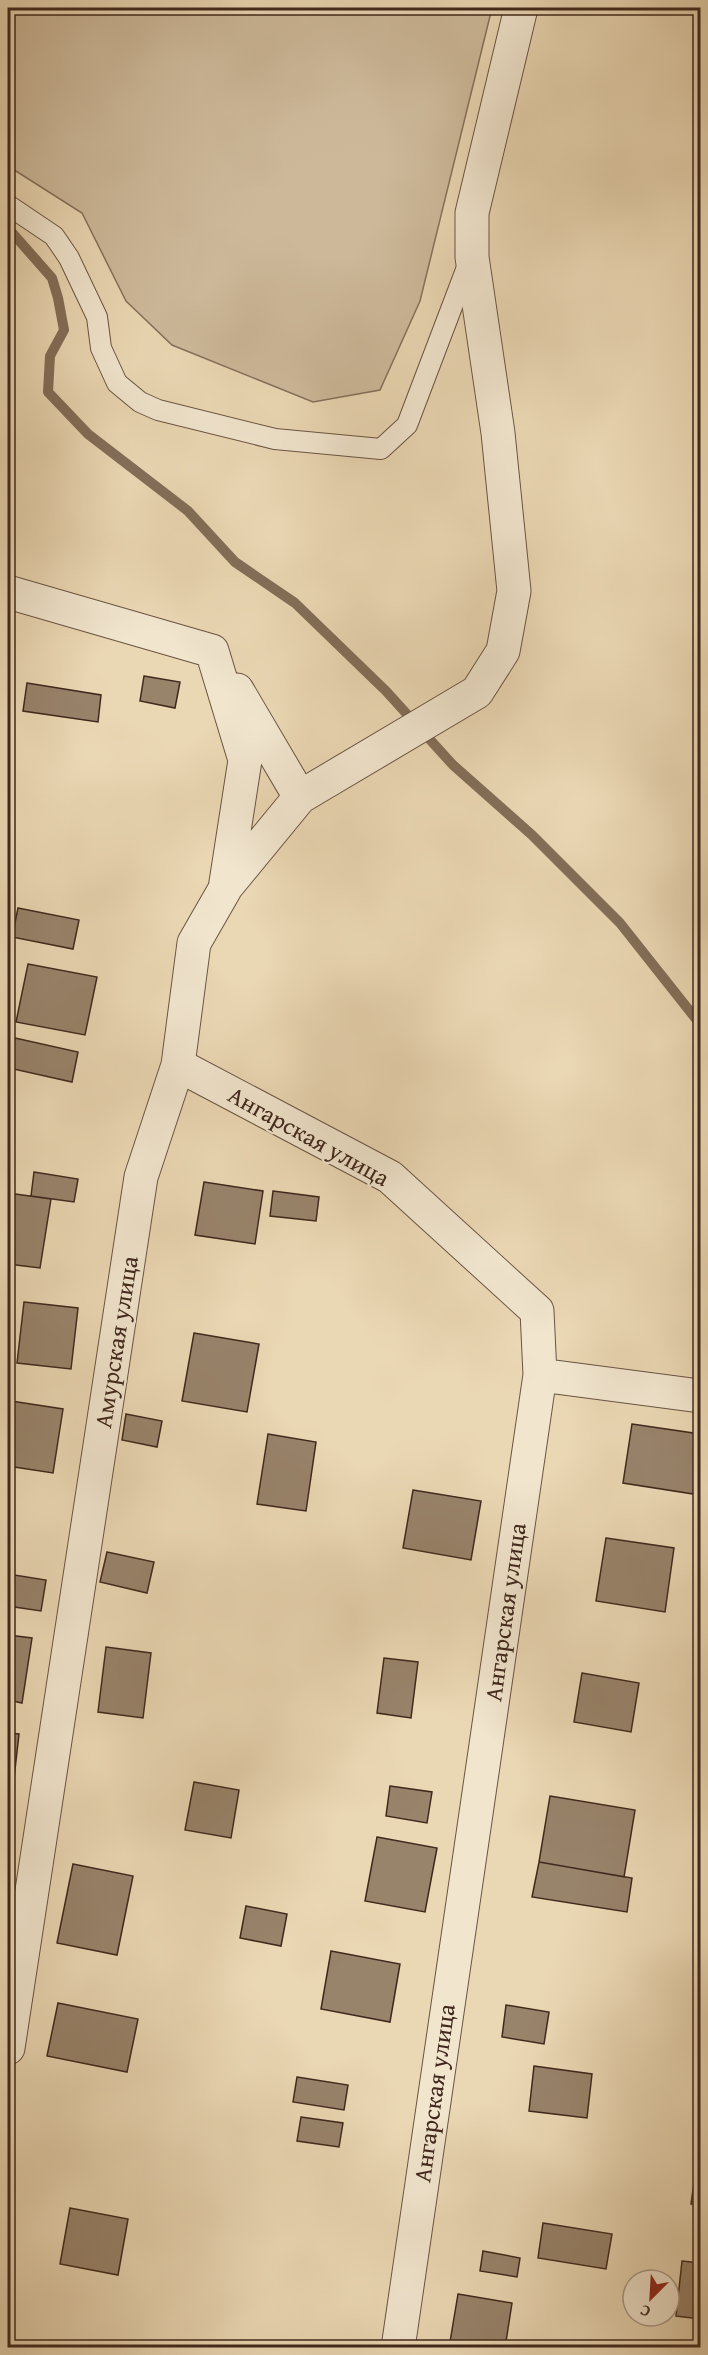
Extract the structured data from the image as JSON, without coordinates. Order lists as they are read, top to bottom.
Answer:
{
  "streets": {
    "street": ["Ангарская улица", "Амурская улица"]
  },
  "crossings": [
    ["Ангарская улица", "Амурская улица"]
  ],
  "north": "bottom left"
}
